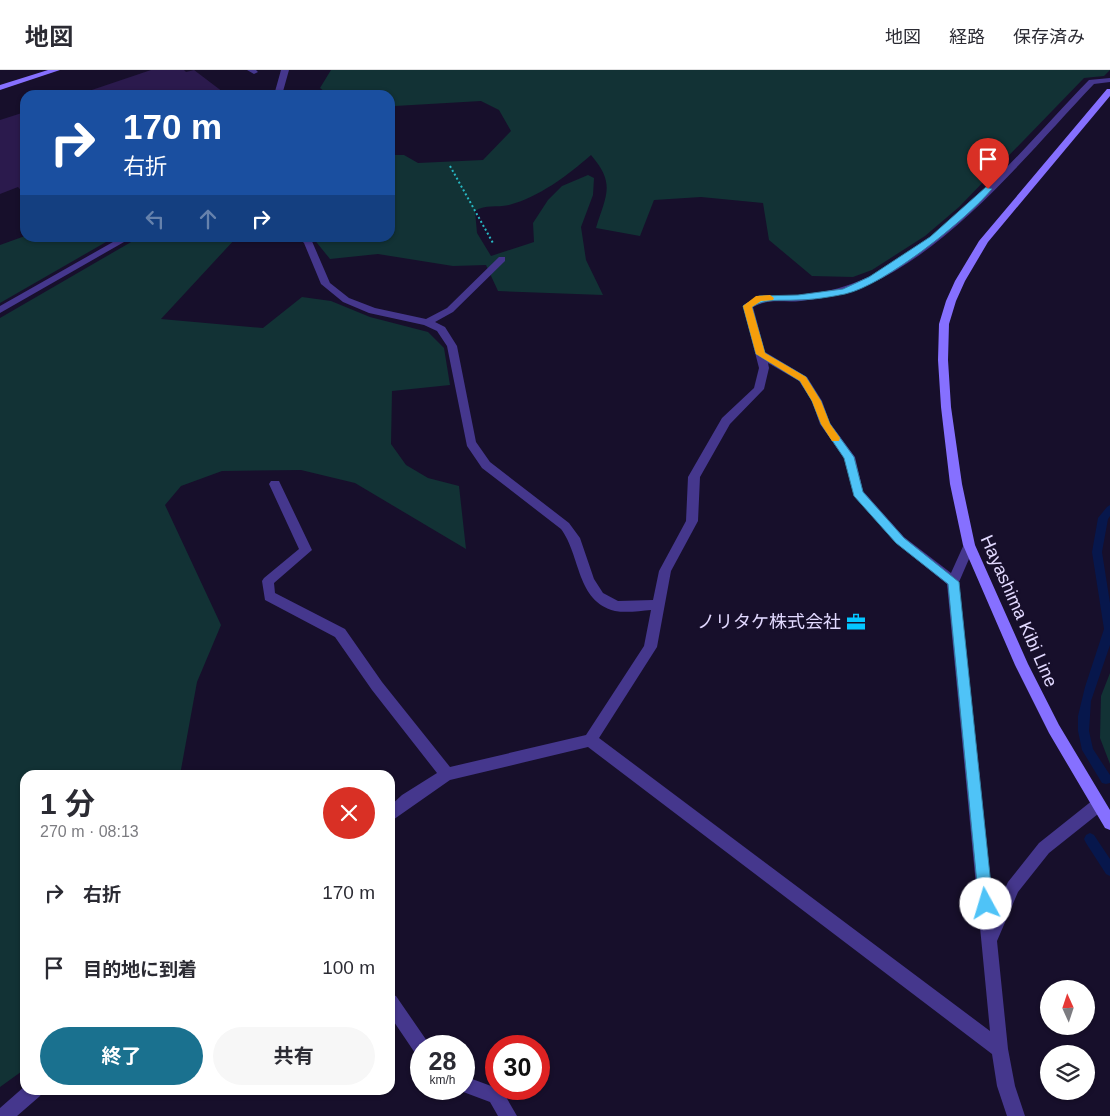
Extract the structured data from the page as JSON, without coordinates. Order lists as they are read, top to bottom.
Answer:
{
  "streets": {
    "main road": ["Hayashima Kibi Line"]
  },
  "places": {
    "office": ["ノリタケ株式会社"]
  },
  "north": "top",
  "page": {
    "header": "地図",
    "nav": ["地図", "経路", "保存済み"],
    "turn": ["170 m", "右折"],
    "heading": ["1 分", "270 m · 08:13"],
    "list": [
      {
        "name": "右折",
        "value": "170 m"
      },
      {
        "name": "目的地に到着",
        "value": "100 m"
      }
    ],
    "buttons": ["終了", "共有"],
    "speed": "28 km/h",
    "limit": "30"
  }
}
